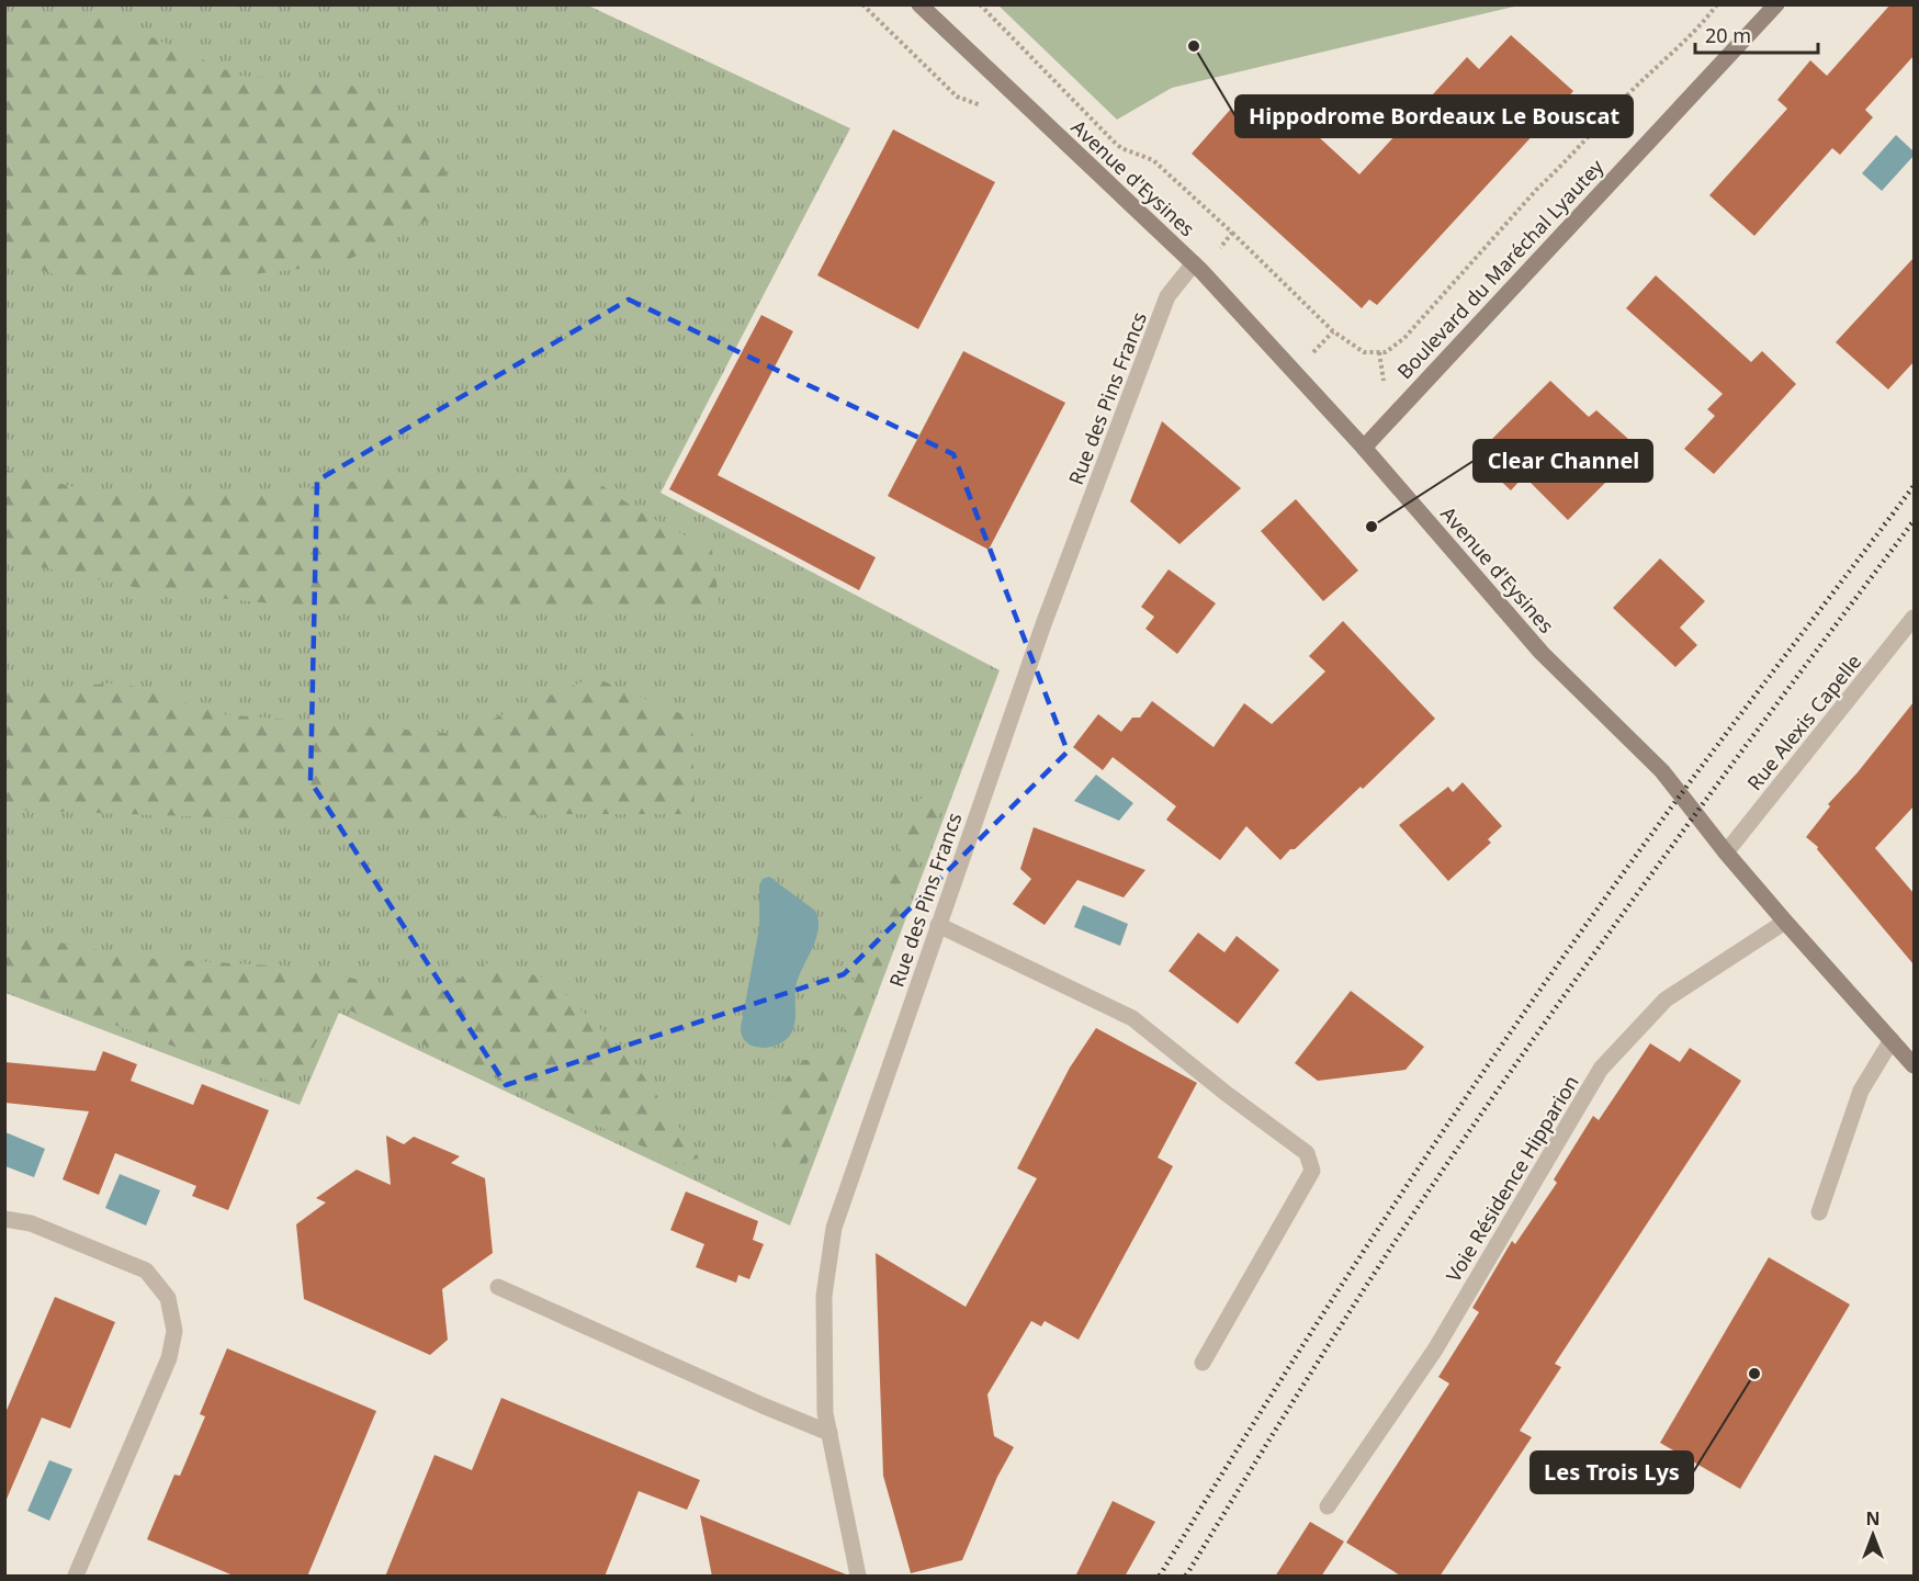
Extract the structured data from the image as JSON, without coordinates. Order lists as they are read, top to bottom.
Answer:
{
  "streets": {
    "street": [
      "Avenue d'Eysines",
      "Boulevard du Maréchal Lyautey",
      "Rue des Pins Francs",
      "Rue Alexis Capelle",
      "Voie Résidence Hipparion"
    ]
  },
  "crossings": [
    ["Avenue d'Eysines", "Boulevard du Maréchal Lyautey"],
    ["Avenue d'Eysines", "Rue des Pins Francs"],
    ["Avenue d'Eysines", "Rue Alexis Capelle"],
    ["Avenue d'Eysines", "Voie Résidence Hipparion"]
  ],
  "places": ["Hippodrome Bordeaux Le Bouscat", "Clear Channel", "Les Trois Lys"],
  "scale_bar": "20 m",
  "north": "top"
}
